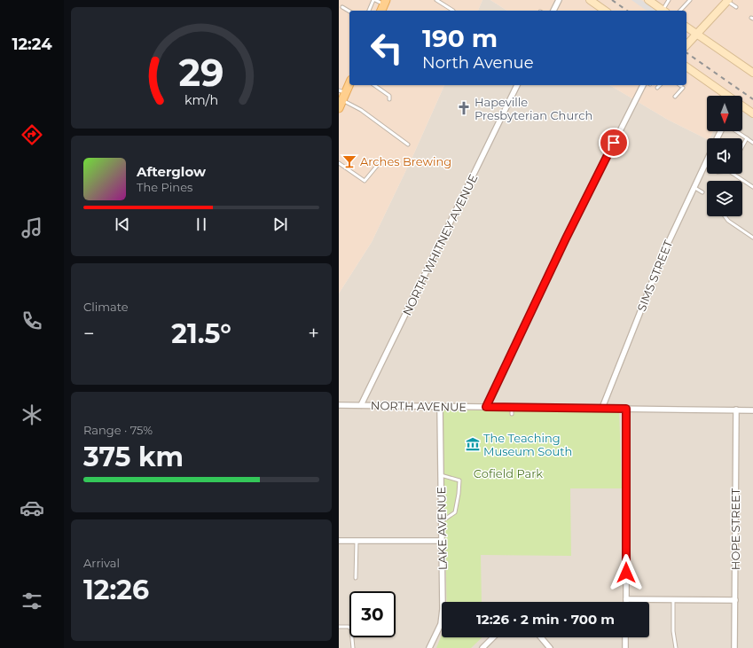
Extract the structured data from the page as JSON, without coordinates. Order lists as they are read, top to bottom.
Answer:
{
  "streets": {
    "street": [
      "NORTH WHITNEY AVENUE",
      "SIMS STREET",
      "NORTH AVENUE",
      "LAKE AVENUE",
      "HOPE STREET"
    ]
  },
  "crossings": [
    ["NORTH WHITNEY AVENUE", "NORTH AVENUE"],
    ["SIMS STREET", "NORTH AVENUE"],
    ["NORTH AVENUE", "LAKE AVENUE"],
    ["NORTH AVENUE", "HOPE STREET"]
  ],
  "parks": ["Cofield Park"],
  "places": {
    "church": ["Hapeville Presbyterian Church"],
    "bar": ["Arches Brewing"],
    "museum": ["The Teaching Museum South"]
  },
  "north": "bottom",
  "page": {
    "tabs": "12:24",
    "turn": ["190 m", "North Avenue"],
    "song": ["Afterglow", "The Pines"],
    "tile": [
      "Climate",
      ["Range · 75%", "375 km"],
      ["Arrival", "12:26"]
    ],
    "heat": ["−", "21.5°", "+"],
    "limit": "30",
    "trip": "12:26 · 2 min · 700 m",
    "gauge": ["29", "km/h"]
  }
}
